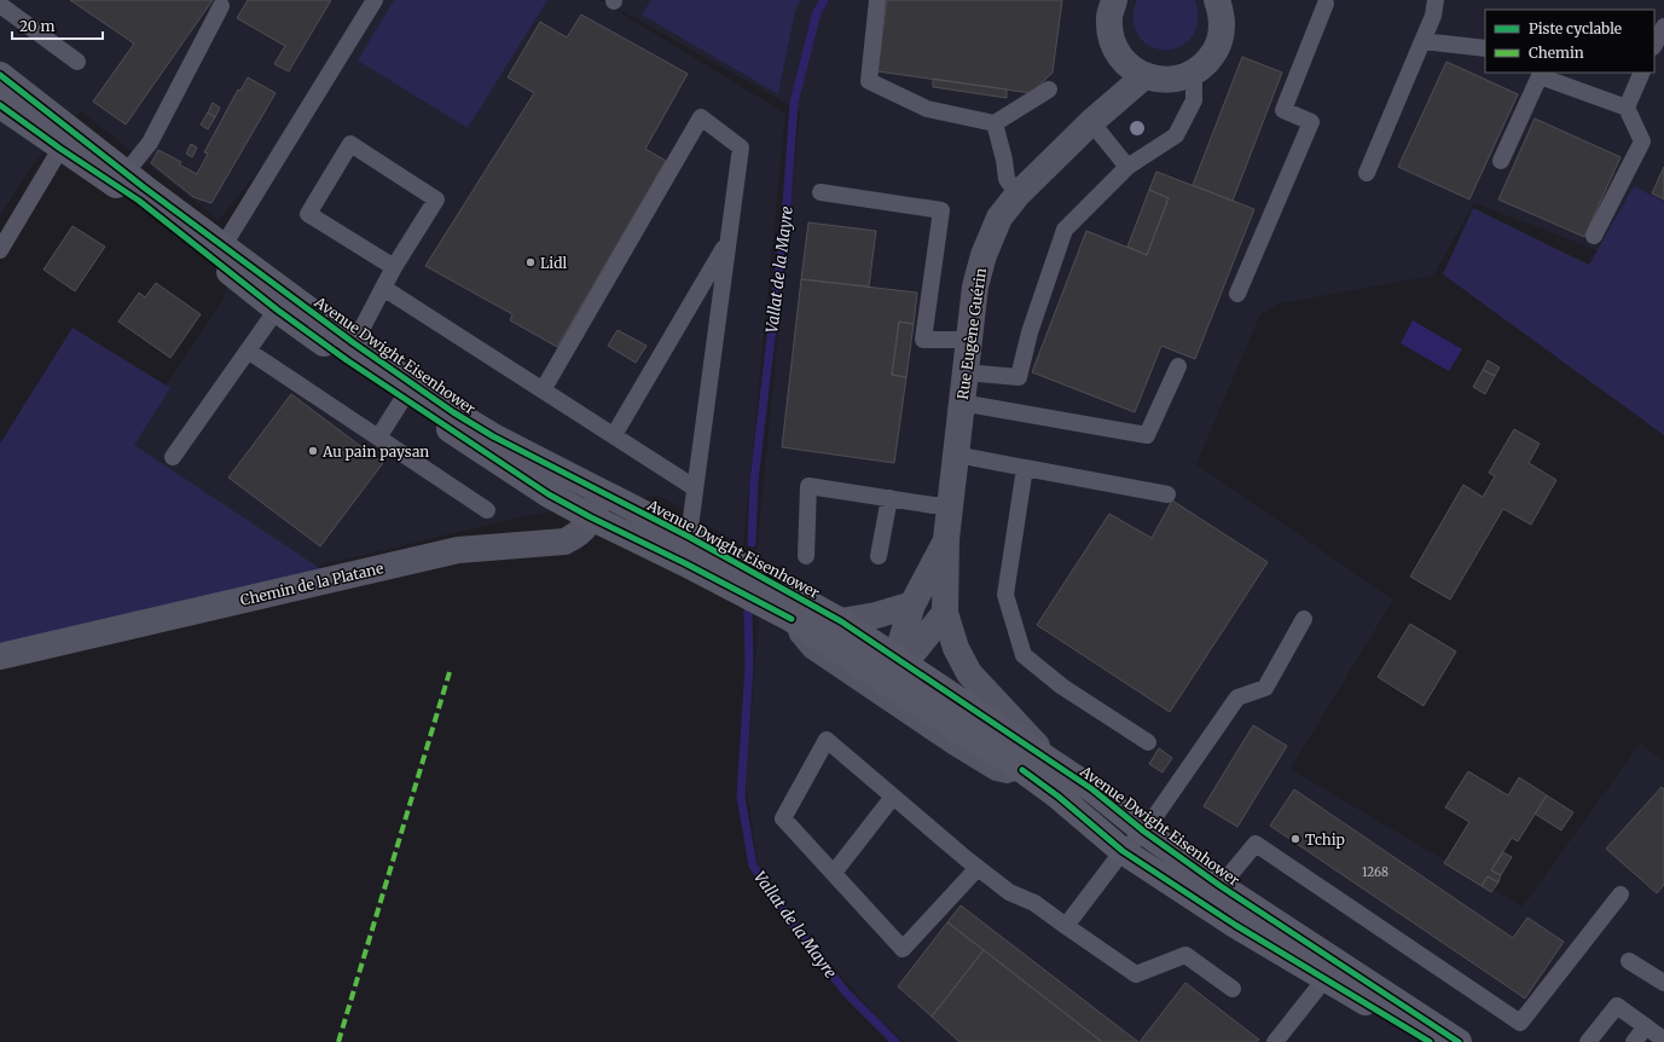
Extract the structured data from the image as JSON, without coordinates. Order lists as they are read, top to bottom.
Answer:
{
  "streets": {
    "main road": ["Avenue Dwight Eisenhower"],
    "street": ["Rue Eugène Guérin", "Chemin de la Platane"]
  },
  "crossings": [
    ["Rue Eugène Guérin", "Avenue Dwight Eisenhower"],
    ["Avenue Dwight Eisenhower", "Chemin de la Platane"]
  ],
  "water": ["Vallat de la Mayre"],
  "places": ["Lidl", "Au pain paysan", "Tchip"],
  "house_numbers": ["1268"],
  "legend": ["Piste cyclable", "Chemin"],
  "scale_bar": "20 m"
}
